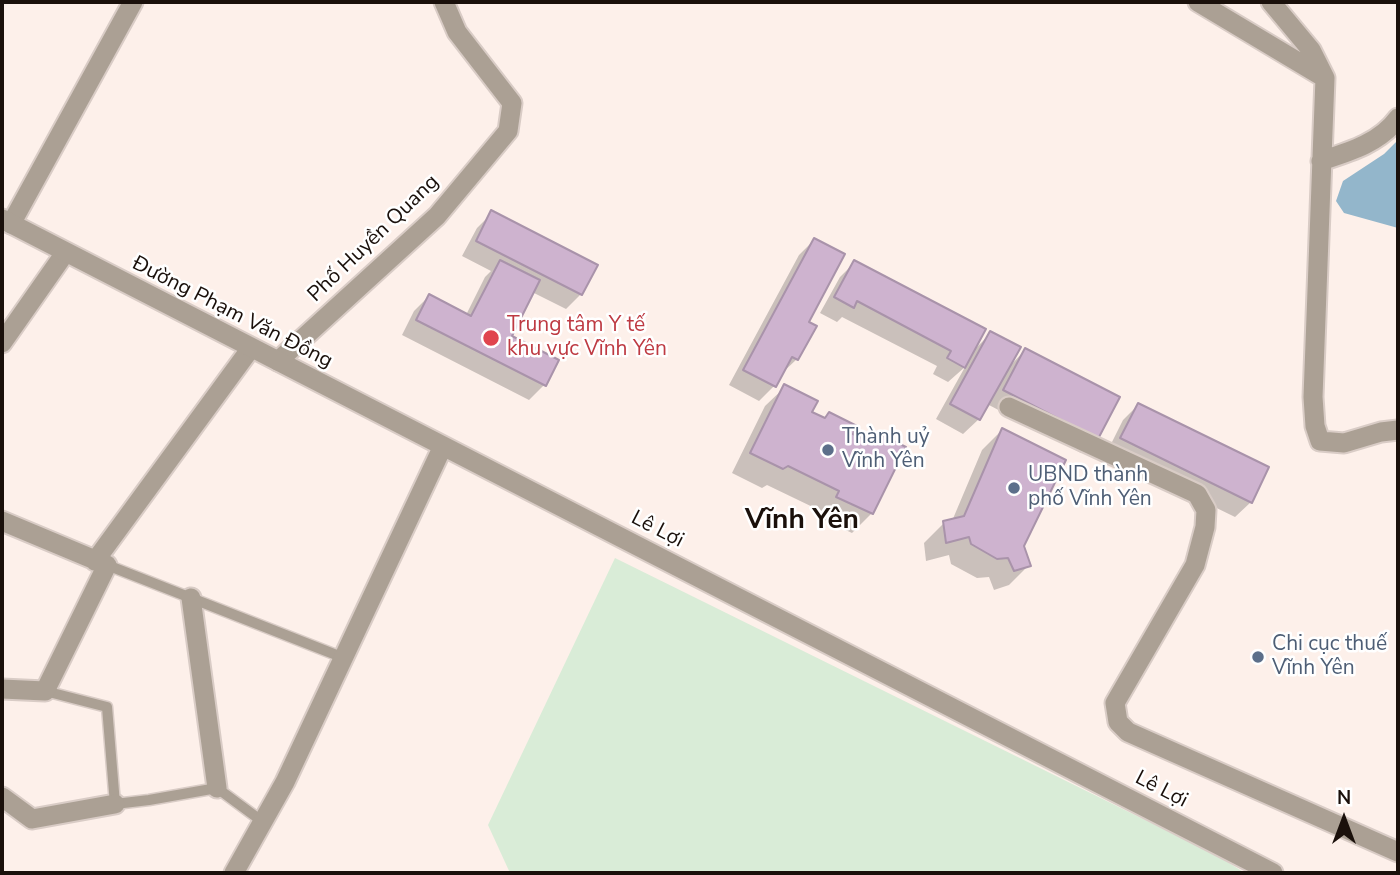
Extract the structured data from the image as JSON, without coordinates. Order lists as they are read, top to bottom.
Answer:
{
  "streets": {
    "street": ["Phố Huyền Quang", "Đường Phạm Văn Đồng", "Lê Lợi"]
  },
  "crossings": [
    ["Phố Huyền Quang", "Đường Phạm Văn Đồng"],
    ["Đường Phạm Văn Đồng", "Lê Lợi"]
  ],
  "districts": ["Vĩnh Yên"],
  "places": [
    "Trung tâm Y tế khu vực Vĩnh Yên",
    "Thành uỷ Vĩnh Yên",
    "UBND thành phố Vĩnh Yên",
    "Chi cục thuế Vĩnh Yên"
  ],
  "north": "top"
}
